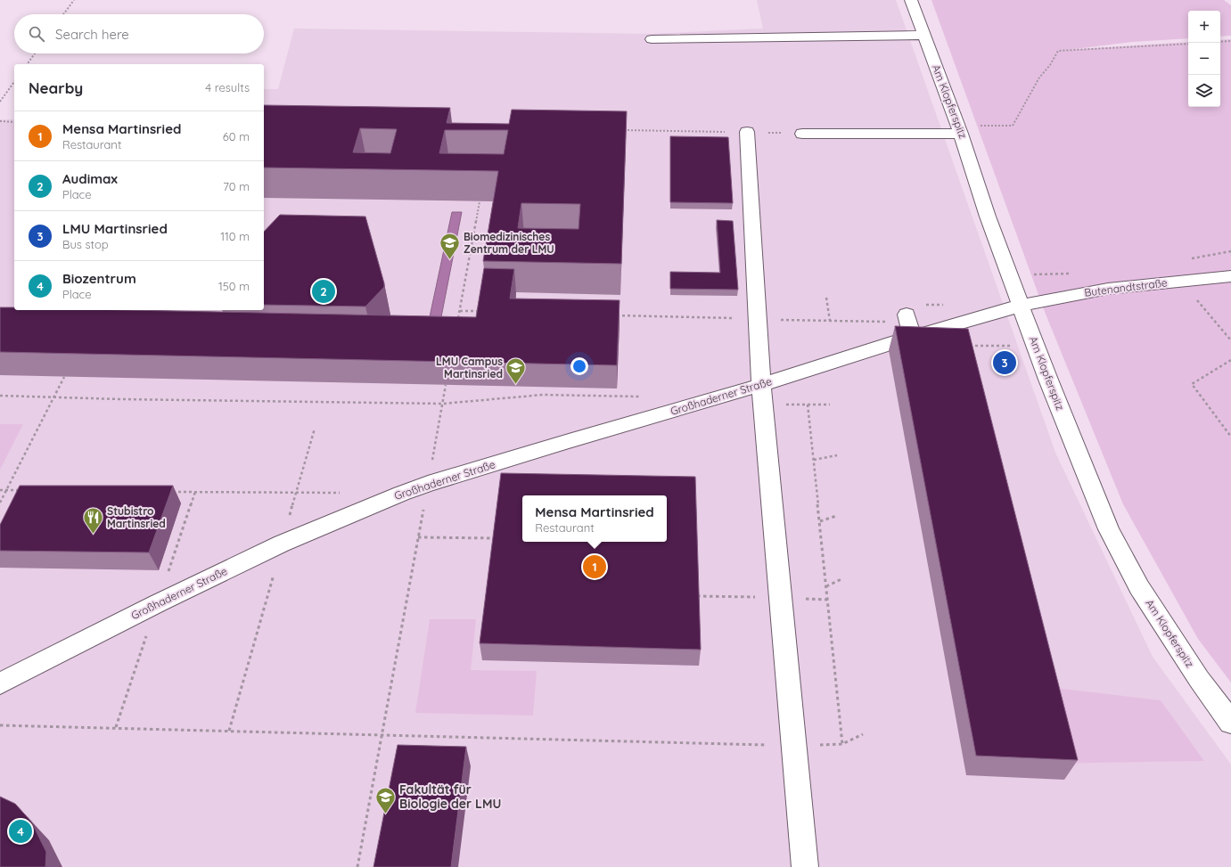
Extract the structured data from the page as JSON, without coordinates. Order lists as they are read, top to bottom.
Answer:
{
  "streets": {
    "street": ["Am Klopferspitz", "Butenandtstraße", "Großhaderner Straße"]
  },
  "crossings": [
    ["Am Klopferspitz", "Butenandtstraße"],
    ["Am Klopferspitz", "Großhaderner Straße"],
    ["Butenandtstraße", "Großhaderner Straße"]
  ],
  "places": {
    "school or university": ["Biomedizinisches Zentrum der LMU", "LMU Campus Martinsried", "Fakultät für Biologie der LMU"],
    "restaurant": ["Stubistro Martinsried"]
  },
  "page": {
    "map_buttons": ["+", "−"],
    "search": "Search here",
    "heading": ["Nearby", "4 results"],
    "list": [
      {
        "mark": "1",
        "name": "Mensa Martinsried",
        "note": "Restaurant",
        "value": "60 m"
      },
      {
        "mark": "2",
        "name": "Audimax",
        "note": "Place",
        "value": "70 m"
      },
      {
        "mark": "3",
        "name": "LMU Martinsried",
        "note": "Bus stop",
        "value": "110 m"
      },
      {
        "mark": "4",
        "name": "Biozentrum",
        "note": "Place",
        "value": "150 m"
      }
    ],
    "pins": [
      "2",
      "3",
      "1",
      "4"
    ],
    "popup": ["Mensa Martinsried", "Restaurant"]
  }
}
